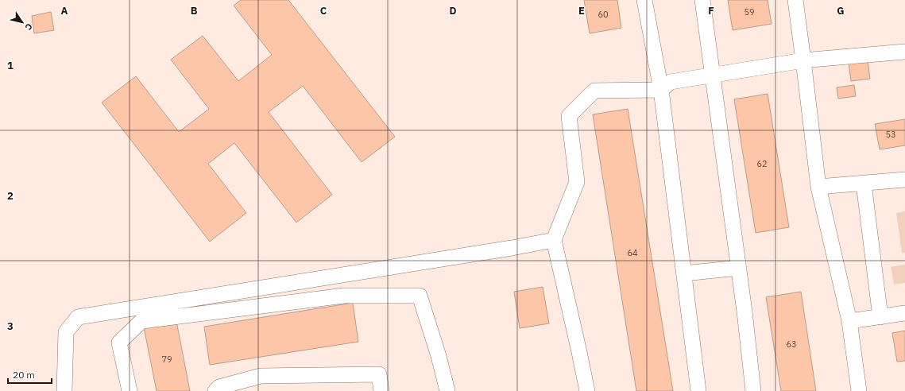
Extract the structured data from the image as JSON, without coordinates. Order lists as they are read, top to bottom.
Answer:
{
  "house_numbers": [
    "59",
    "60",
    "53",
    "62",
    "64",
    "63",
    "79"
  ],
  "scale_bar": "20 m",
  "north": "bottom right",
  "grid": {
    "columns": [
      "A",
      "B",
      "C",
      "D",
      "E",
      "F",
      "G"
    ],
    "rows": ["1", "2", "3"]
  }
}
